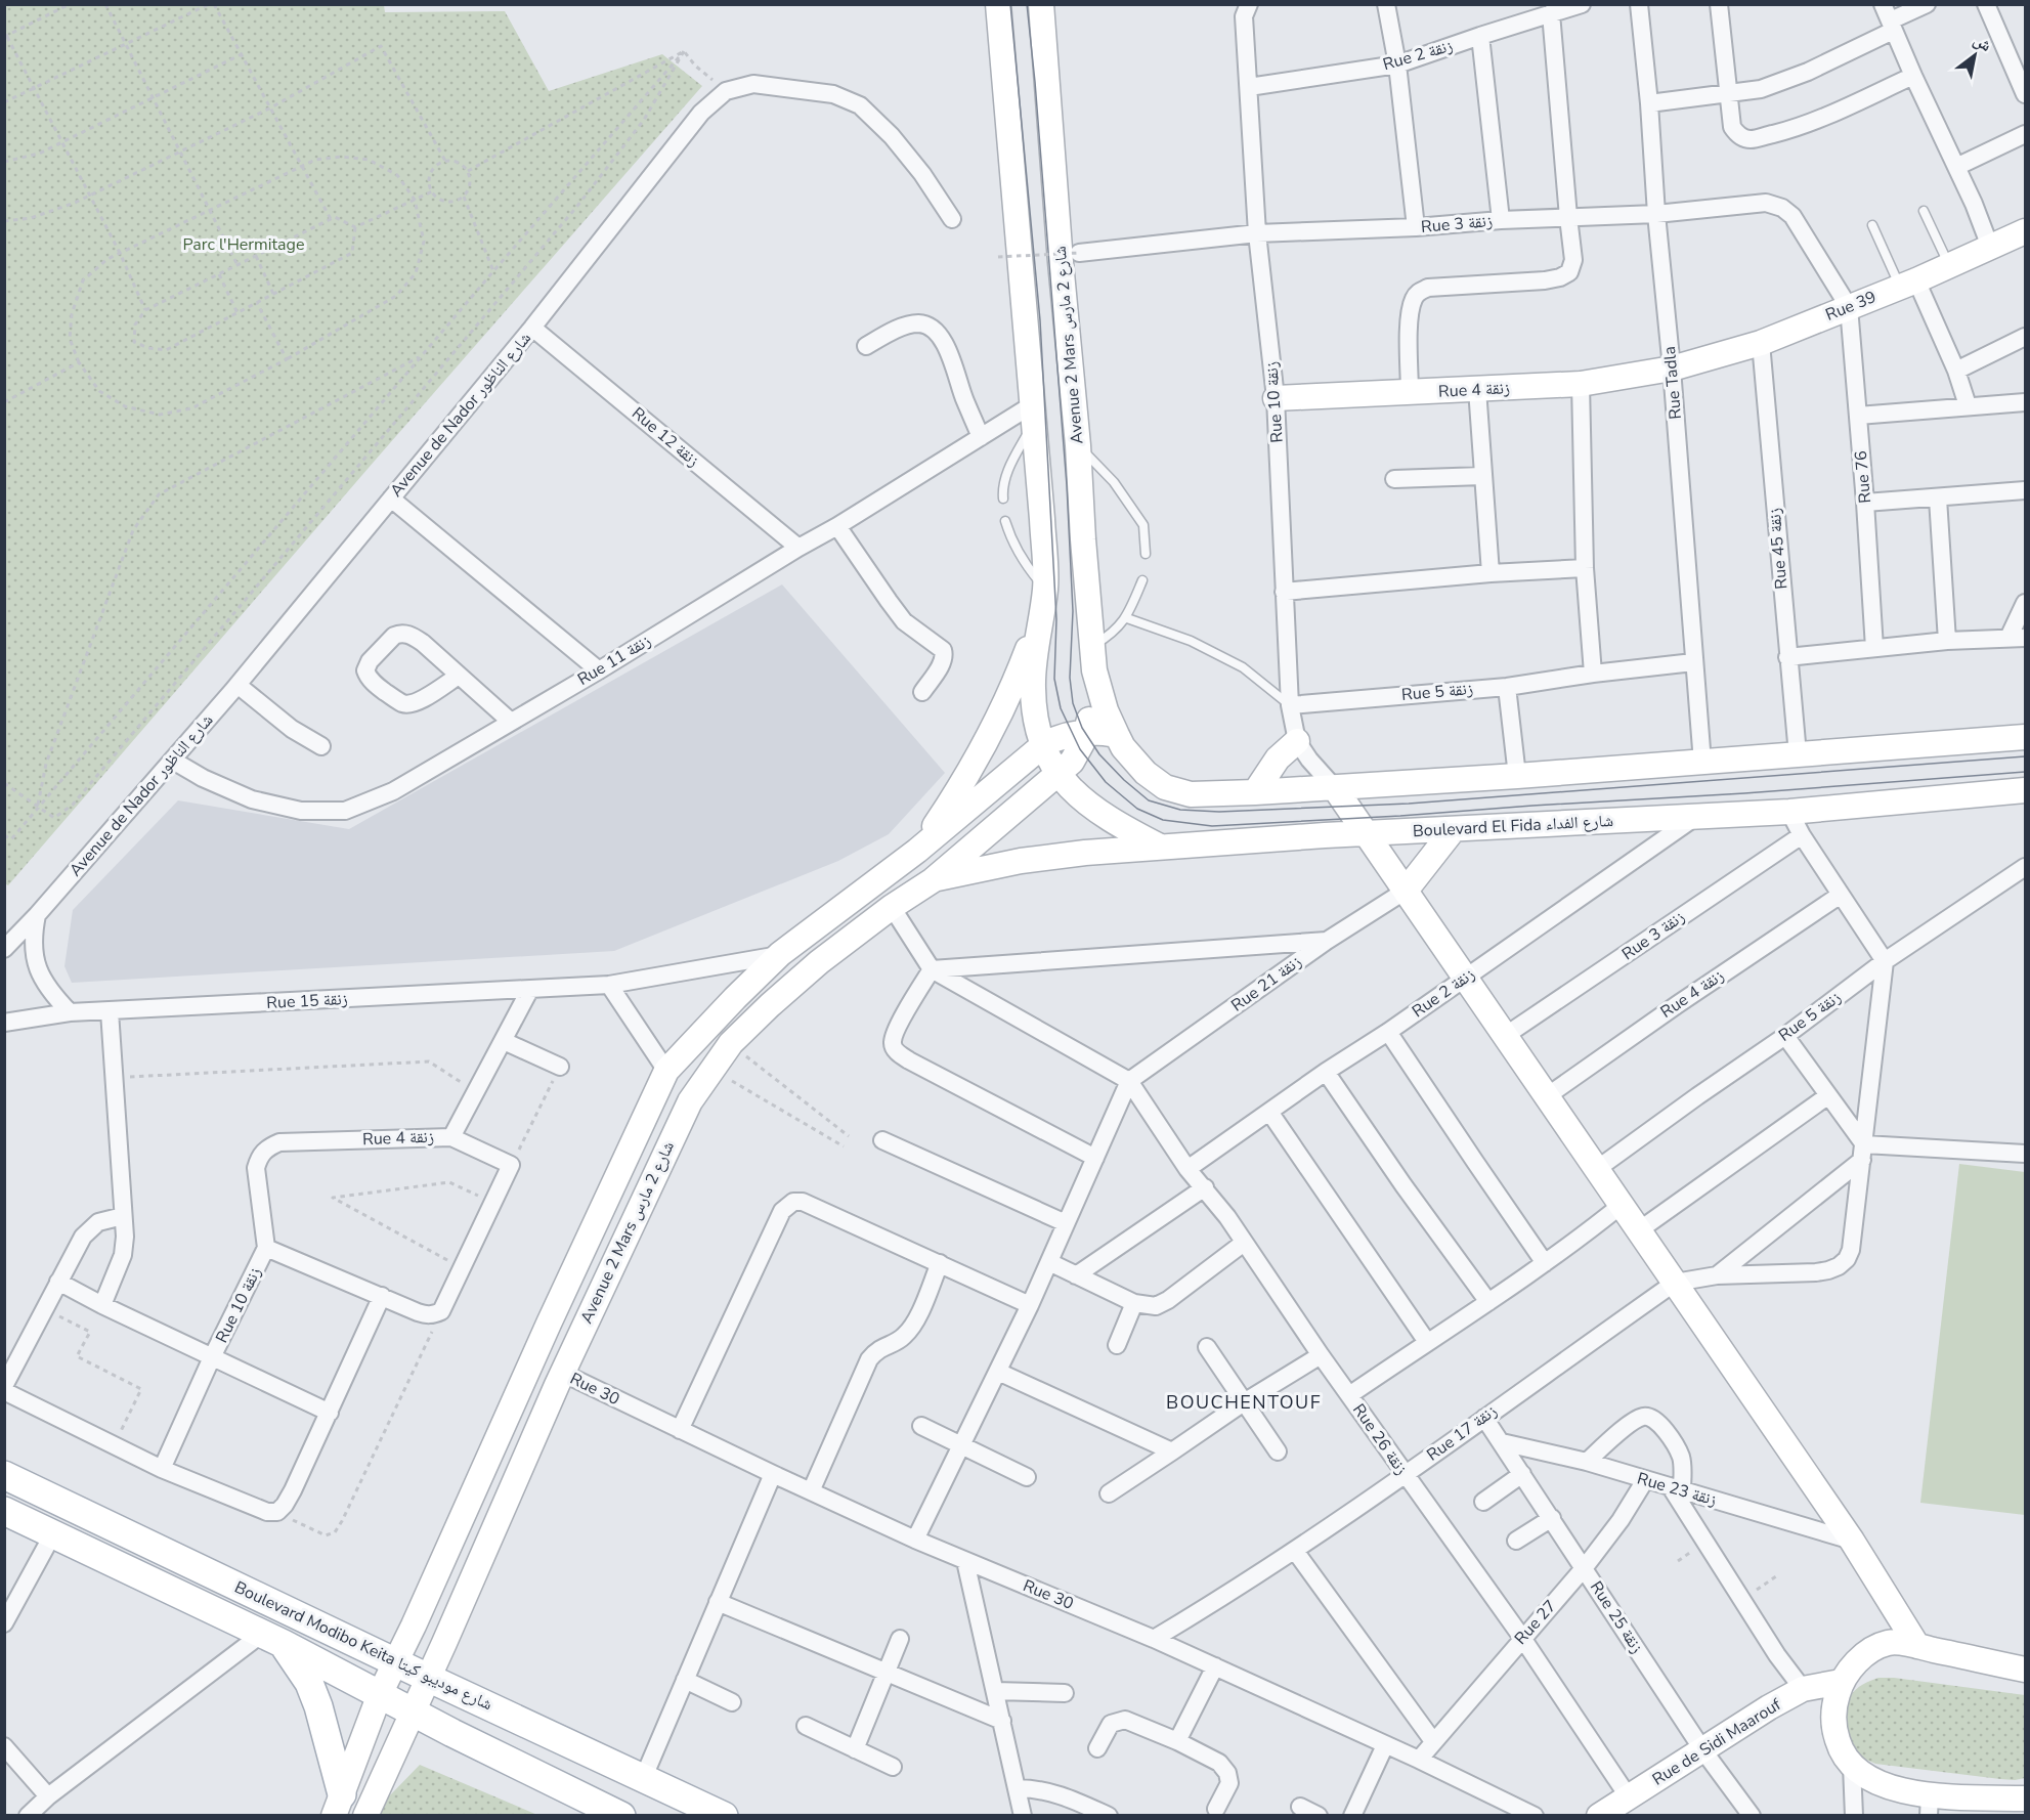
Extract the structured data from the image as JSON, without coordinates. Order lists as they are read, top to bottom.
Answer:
{
  "streets": {
    "main road": [
      "Rue 39",
      "Avenue 2 Mars شارع 2 مارس",
      "Rue 4 زنقة",
      "Boulevard El Fida شارع الفداء",
      "Boulevard Modibo Keita شارع موديبو كيتا",
      "Rue de Sidi Maarouf"
    ],
    "street": [
      "Rue 2 زنقة",
      "Rue 3 زنقة",
      "Rue Tadla",
      "Rue 10 زنقة",
      "Avenue de Nador شارع الناظور",
      "Rue 12 زنقة",
      "Rue 76",
      "Rue 45 زنقة",
      "Rue 11 زنقة",
      "Rue 5 زنقة",
      "Rue 21 زنقة",
      "Rue 15 زنقة",
      "Rue 30",
      "Rue 17 زنقة",
      "Rue 26 زنقة",
      "Rue 23 زنقة",
      "Rue 25 زنقة",
      "Rue 27"
    ]
  },
  "crossings": [
    ["Rue 2 زنقة", "Rue 10 زنقة"],
    ["Rue 2 زنقة", "Boulevard El Fida شارع الفداء"],
    ["Rue 2 زنقة", "Rue 26 زنقة"],
    ["Rue 3 زنقة", "Rue 39"],
    ["Rue 3 زنقة", "Rue Tadla"],
    ["Rue 3 زنقة", "Rue 10 زنقة"],
    ["Rue 3 زنقة", "Rue 76"],
    ["Rue 39", "Rue Tadla"],
    ["Rue 39", "Rue 4 زنقة"],
    ["Rue 39", "Rue 76"],
    ["Rue 39", "Rue 45 زنقة"],
    ["Avenue 2 Mars شارع 2 مارس", "Boulevard El Fida شارع الفداء"],
    ["Avenue 2 Mars شارع 2 مارس", "Rue 15 زنقة"],
    ["Avenue 2 Mars شارع 2 مارس", "Rue 30"],
    ["Avenue 2 Mars شارع 2 مارس", "Boulevard Modibo Keita شارع موديبو كيتا"],
    ["Rue Tadla", "Rue 4 زنقة"],
    ["Rue Tadla", "Rue 5 زنقة"],
    ["Rue 4 زنقة", "Rue 10 زنقة"],
    ["Rue 10 زنقة", "Rue 5 زنقة"],
    ["Avenue de Nador شارع الناظور", "Rue 12 زنقة"],
    ["Avenue de Nador شارع الناظور", "Rue 11 زنقة"],
    ["Rue 12 زنقة", "Rue 11 زنقة"],
    ["Rue 21 زنقة", "Rue 26 زنقة"],
    ["Rue 30", "Rue 17 زنقة"],
    ["Rue 30", "Rue 27"],
    ["Rue 17 زنقة", "Rue 26 زنقة"],
    ["Rue 17 زنقة", "Rue 25 زنقة"],
    ["Rue 26 زنقة", "Rue 27"],
    ["Rue 26 زنقة", "Rue de Sidi Maarouf"],
    ["Rue 23 زنقة", "Rue 25 زنقة"],
    ["Rue 23 زنقة", "Rue 27"],
    ["Rue 25 زنقة", "Rue 27"],
    ["Rue 25 زنقة", "Rue de Sidi Maarouf"]
  ],
  "districts": ["BOUCHENTOUF"],
  "parks": ["Parc l'Hermitage"],
  "north": "top right"
}
